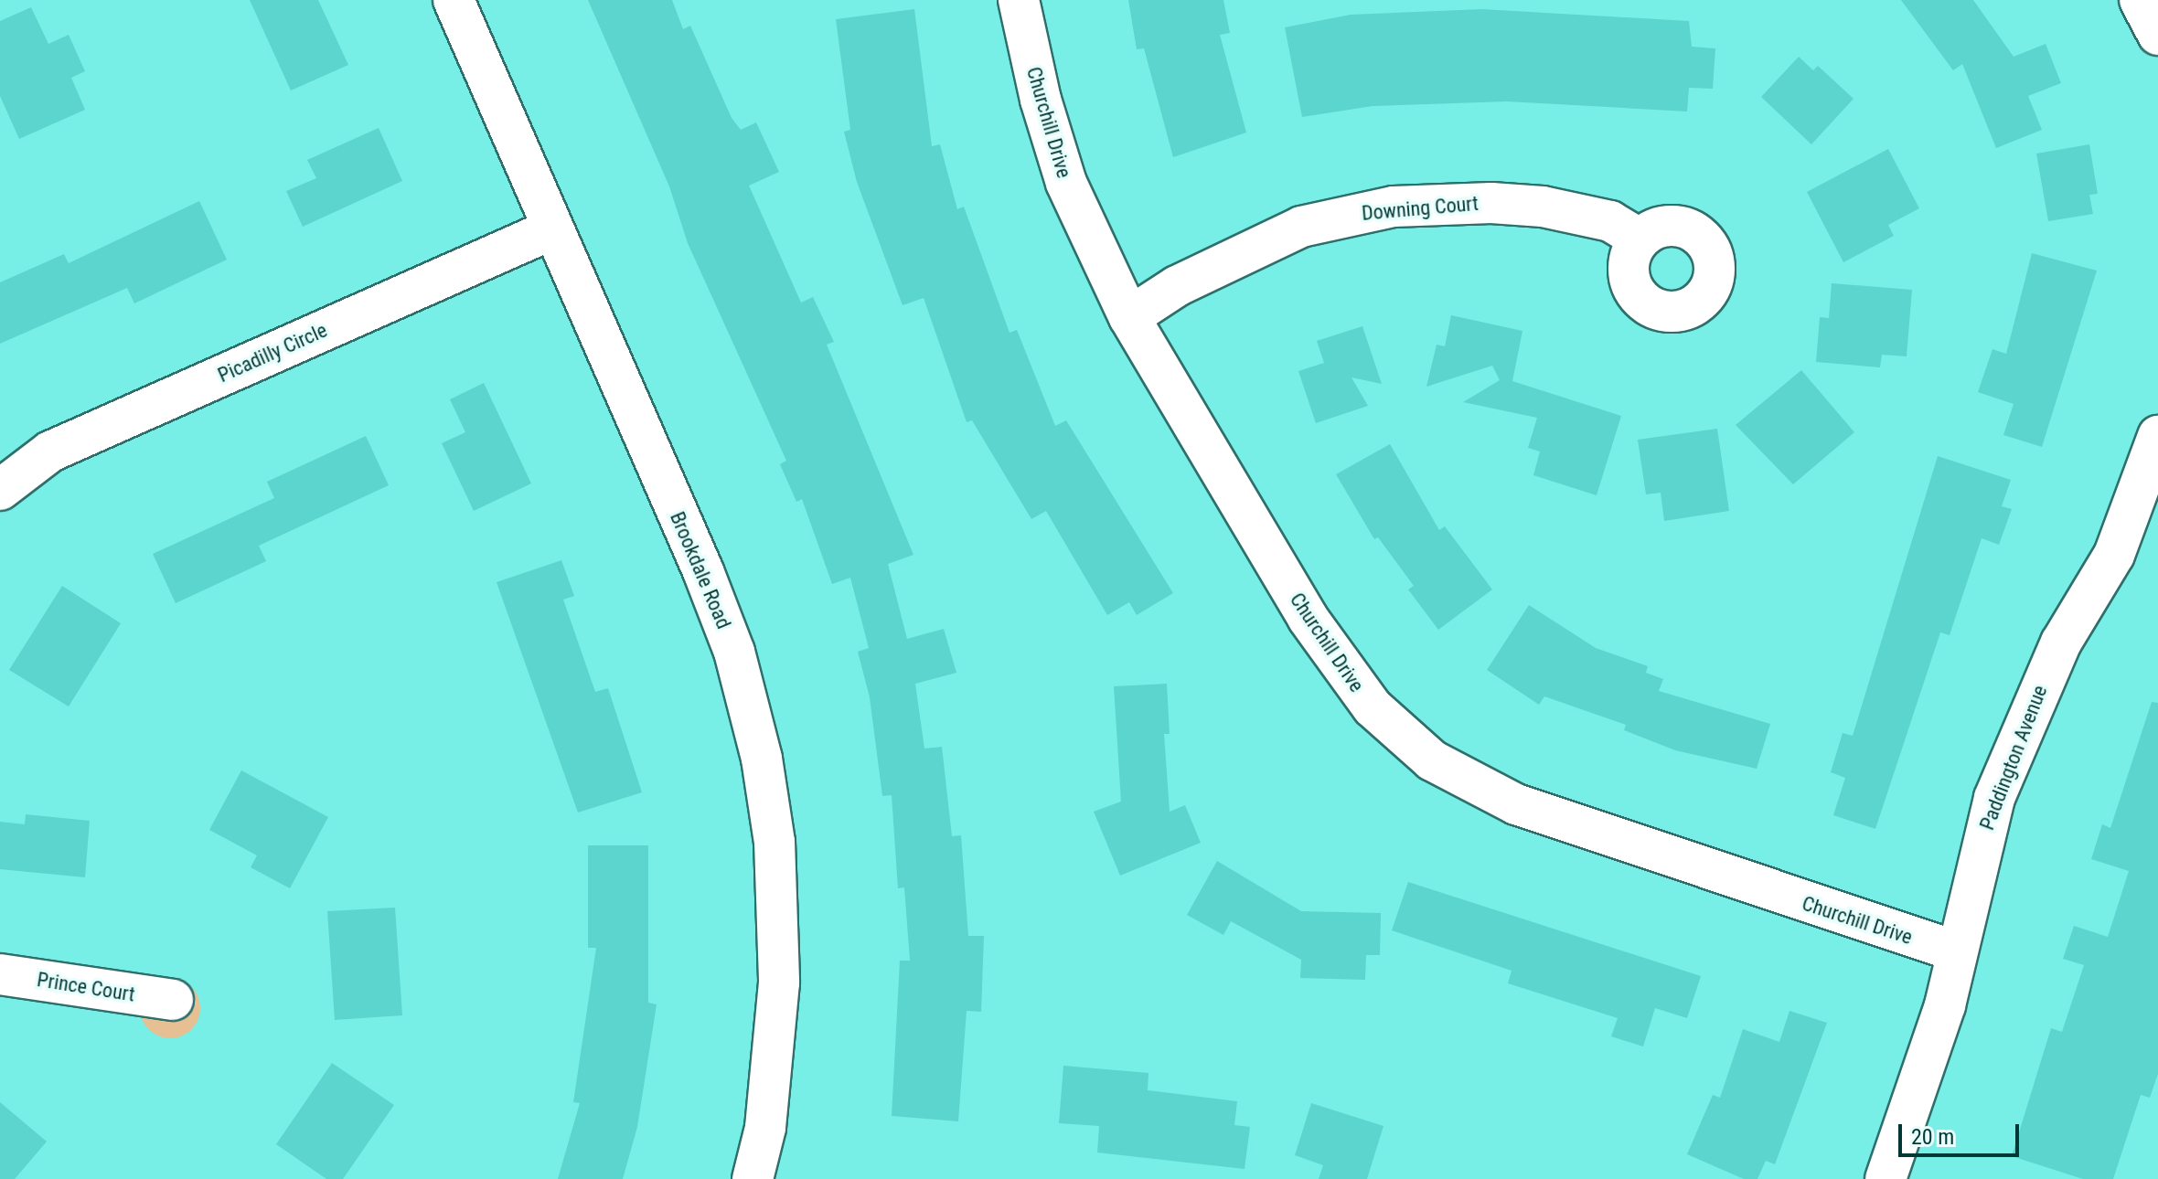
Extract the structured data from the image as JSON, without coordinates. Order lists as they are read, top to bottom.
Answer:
{
  "streets": {
    "street": [
      "Churchill Drive",
      "Downing Court",
      "Picadilly Circle",
      "Brookdale Road",
      "Paddington Avenue",
      "Prince Court"
    ]
  },
  "crossings": [
    ["Churchill Drive", "Downing Court"],
    ["Churchill Drive", "Paddington Avenue"],
    ["Picadilly Circle", "Brookdale Road"]
  ],
  "scale_bar": "20 m"
}
